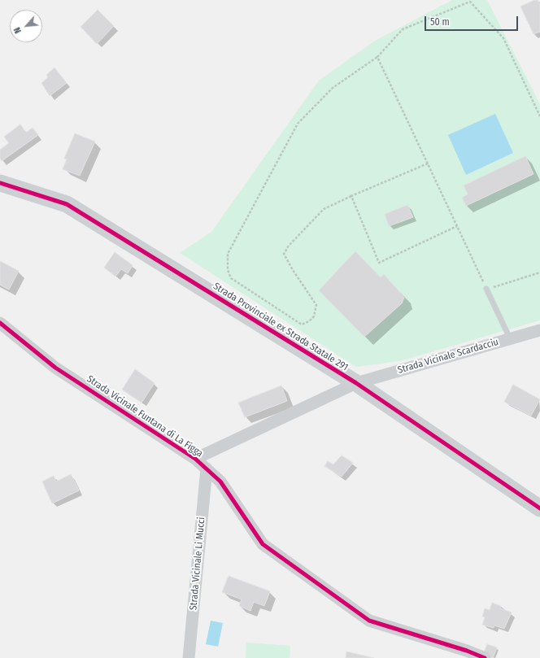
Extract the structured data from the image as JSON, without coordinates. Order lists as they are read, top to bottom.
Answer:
{
  "streets": {
    "street": [
      "Strada Provinciale ex Strada Statale 291",
      "Strada Vicinale Scardacciu",
      "Strada Vicinale Funtana di La Figga",
      "Strada Vicinale Li Mucci"
    ]
  },
  "crossings": [
    ["Strada Provinciale ex Strada Statale 291", "Strada Vicinale Scardacciu"],
    ["Strada Provinciale ex Strada Statale 291", "Strada Vicinale Funtana di La Figga"],
    ["Strada Vicinale Scardacciu", "Strada Vicinale Funtana di La Figga"],
    ["Strada Vicinale Funtana di La Figga", "Strada Vicinale Li Mucci"]
  ],
  "scale_bar": "50 m",
  "north": "bottom left"
}
